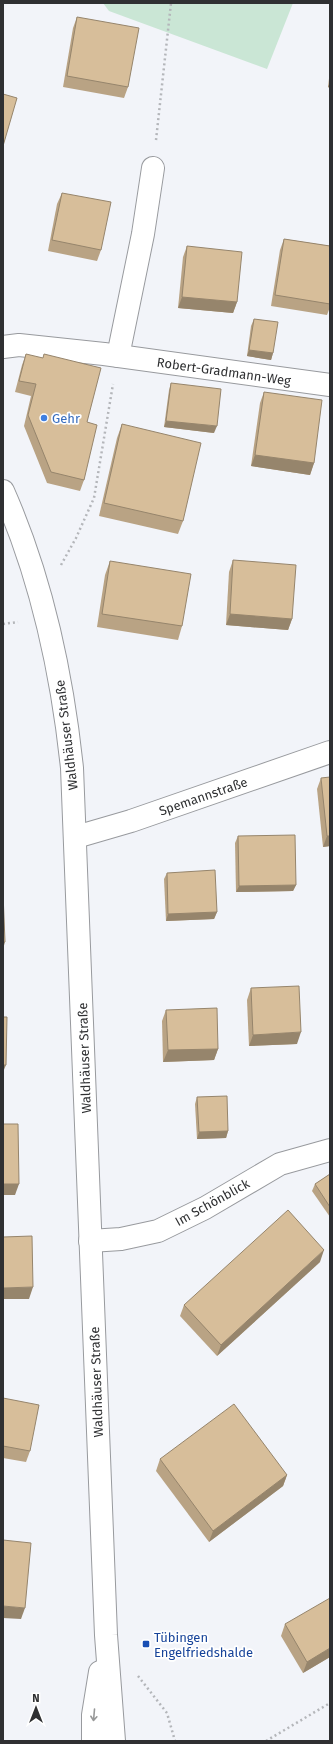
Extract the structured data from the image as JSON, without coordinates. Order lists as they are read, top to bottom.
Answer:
{
  "streets": {
    "street": [
      "Robert-Gradmann-Weg",
      "Waldhäuser Straße",
      "Spemannstraße",
      "Im Schönblick"
    ]
  },
  "crossings": [
    ["Waldhäuser Straße", "Spemannstraße"],
    ["Waldhäuser Straße", "Im Schönblick"]
  ],
  "places": {
    "other": ["Gehr"],
    "transit": ["Tübingen Engelfriedshalde"]
  },
  "north": "top"
}
